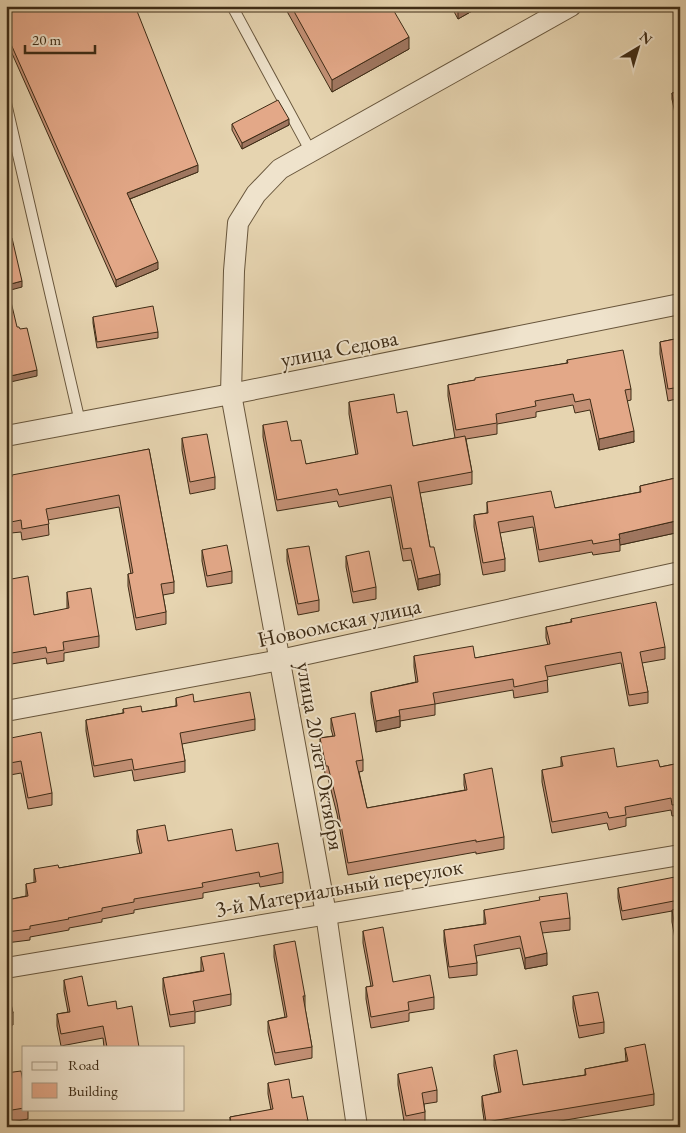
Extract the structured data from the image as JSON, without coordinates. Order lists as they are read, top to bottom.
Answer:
{
  "streets": {
    "street": [
      "улица Седова",
      "Новоомская улица",
      "улица 20 лет Октября",
      "3-й Материальный переулок"
    ]
  },
  "crossings": [
    ["улица Седова", "улица 20 лет Октября"],
    ["Новоомская улица", "улица 20 лет Октября"],
    ["улица 20 лет Октября", "3-й Материальный переулок"]
  ],
  "legend": ["Road", "Building"],
  "scale_bar": "20 m",
  "north": "top right"
}
